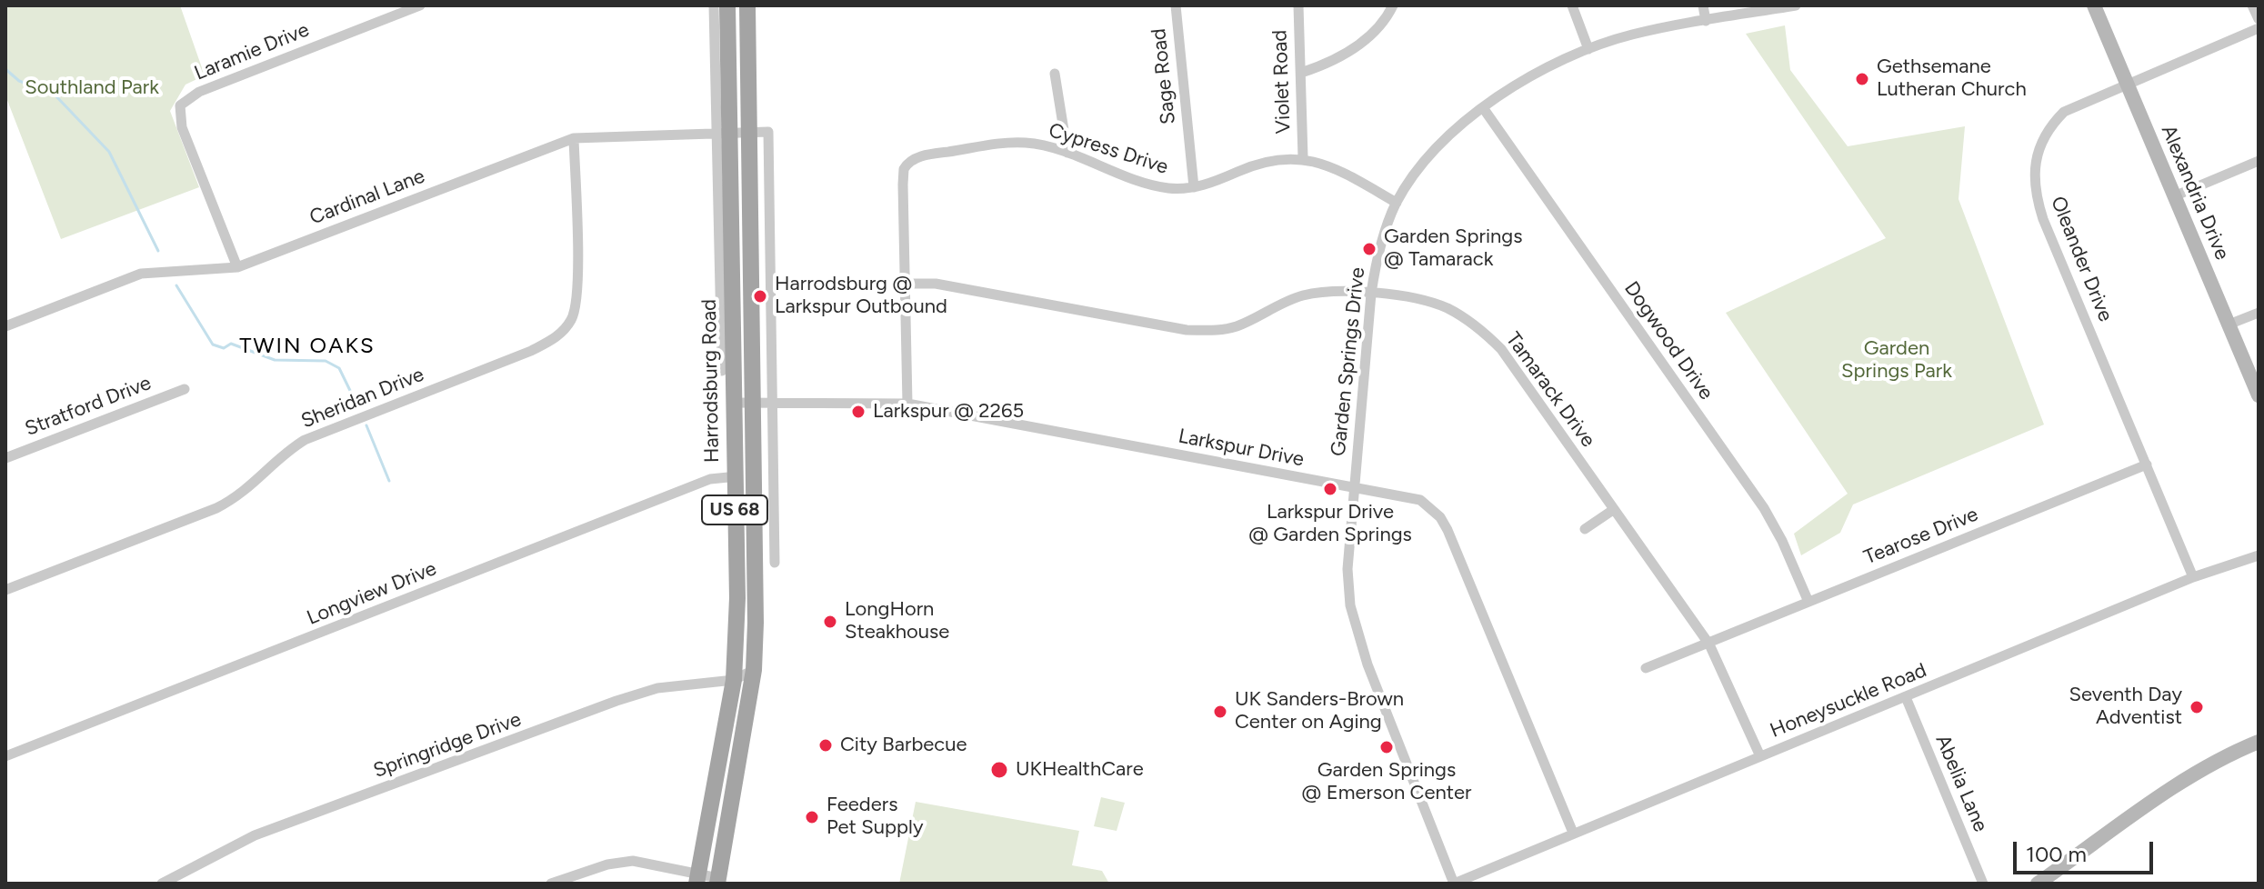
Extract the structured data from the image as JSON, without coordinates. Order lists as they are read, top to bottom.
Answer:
{
  "streets": {
    "main road": ["Harrodsburg Road", "US 68"],
    "street": [
      "Laramie Drive",
      "Sage Road",
      "Violet Road",
      "Cypress Drive",
      "Alexandria Drive",
      "Cardinal Lane",
      "Oleander Drive",
      "Dogwood Drive",
      "Garden Springs Drive",
      "Tamarack Drive",
      "Sheridan Drive",
      "Stratford Drive",
      "Larkspur Drive",
      "Tearose Drive",
      "Longview Drive",
      "Honeysuckle Road",
      "Springridge Drive",
      "Abelia Lane"
    ]
  },
  "crossings": [
    ["Laramie Drive", "Cardinal Lane"],
    ["Sage Road", "Cypress Drive"],
    ["Violet Road", "Cypress Drive"],
    ["Cypress Drive", "Garden Springs Drive"],
    ["Cypress Drive", "Tamarack Drive"],
    ["Cypress Drive", "Larkspur Drive"],
    ["Alexandria Drive", "Oleander Drive"],
    ["Cardinal Lane", "Harrodsburg Road"],
    ["Cardinal Lane", "Sheridan Drive"],
    ["Cardinal Lane", "US 68"],
    ["Oleander Drive", "Tearose Drive"],
    ["Oleander Drive", "Honeysuckle Road"],
    ["Dogwood Drive", "Garden Springs Drive"],
    ["Dogwood Drive", "Tearose Drive"],
    ["Garden Springs Drive", "Tamarack Drive"],
    ["Garden Springs Drive", "Larkspur Drive"],
    ["Garden Springs Drive", "Honeysuckle Road"],
    ["Harrodsburg Road", "Larkspur Drive"],
    ["Harrodsburg Road", "Longview Drive"],
    ["Harrodsburg Road", "Springridge Drive"],
    ["Tamarack Drive", "Tearose Drive"],
    ["Tamarack Drive", "Honeysuckle Road"],
    ["Larkspur Drive", "US 68"],
    ["Larkspur Drive", "Honeysuckle Road"],
    ["US 68", "Longview Drive"],
    ["US 68", "Springridge Drive"],
    ["Honeysuckle Road", "Abelia Lane"]
  ],
  "districts": ["TWIN OAKS"],
  "parks": ["Southland Park", "Garden Springs Park"],
  "places": [
    "Gethsemane Lutheran Church",
    "Garden Springs @ Tamarack",
    "Harrodsburg @ Larkspur Outbound",
    "Larkspur @ 2265",
    "Larkspur Drive @ Garden Springs",
    "LongHorn Steakhouse",
    "Seventh Day Adventist",
    "UK Sanders-Brown Center on Aging",
    "City Barbecue",
    "Garden Springs @ Emerson Center",
    "UKHealthCare",
    "Feeders Pet Supply"
  ],
  "scale_bar": "100 m"
}
